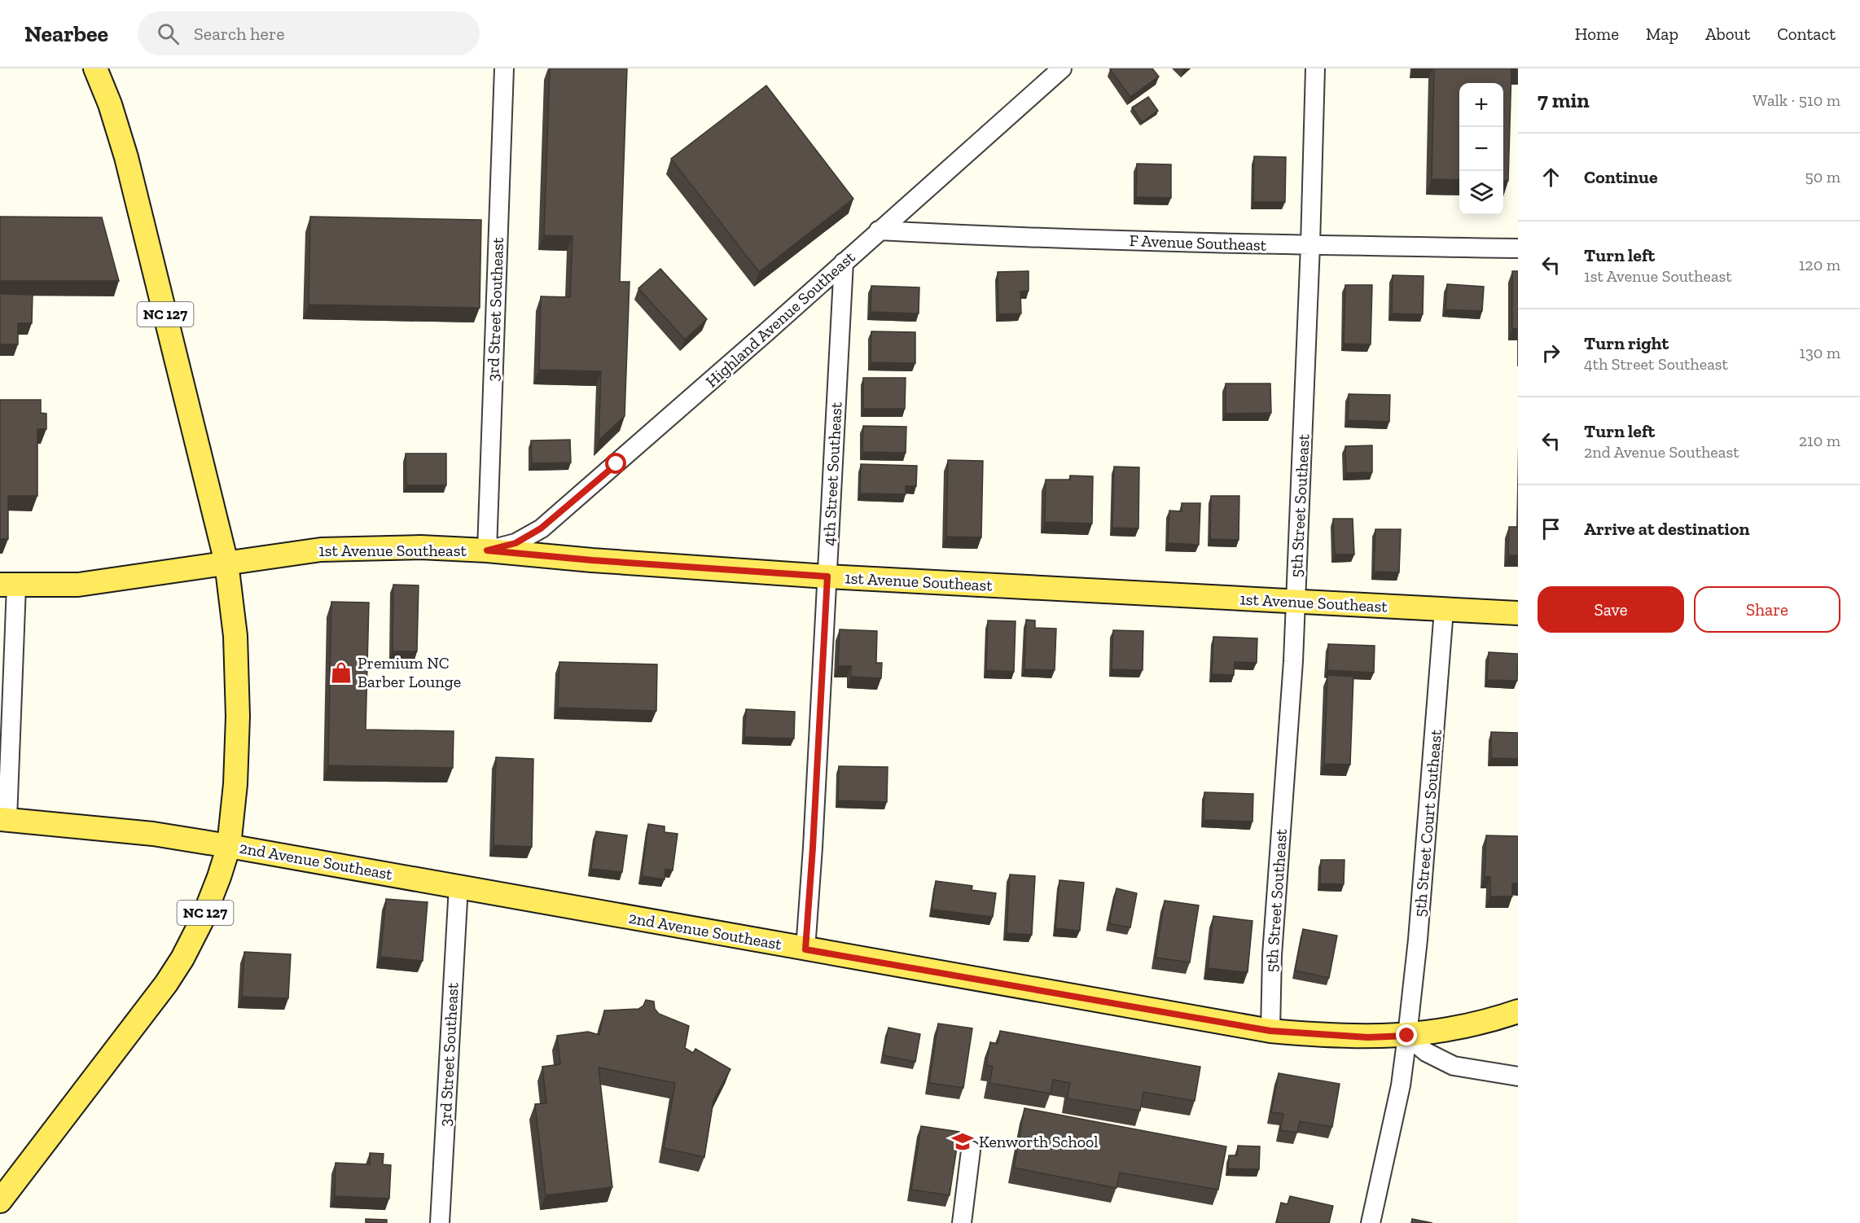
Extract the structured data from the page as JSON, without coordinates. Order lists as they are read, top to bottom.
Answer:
{
  "streets": {
    "main road": ["NC 127", "1st Avenue Southeast", "2nd Avenue Southeast"],
    "street": [
      "F Avenue Southeast",
      "3rd Street Southeast",
      "Highland Avenue Southeast",
      "4th Street Southeast",
      "5th Street Southeast",
      "5th Street Court Southeast"
    ]
  },
  "crossings": [
    ["F Avenue Southeast", "Highland Avenue Southeast"],
    ["F Avenue Southeast", "5th Street Southeast"],
    ["3rd Street Southeast", "Highland Avenue Southeast"],
    ["3rd Street Southeast", "1st Avenue Southeast"],
    ["3rd Street Southeast", "2nd Avenue Southeast"],
    ["NC 127", "1st Avenue Southeast"],
    ["NC 127", "2nd Avenue Southeast"],
    ["Highland Avenue Southeast", "4th Street Southeast"],
    ["Highland Avenue Southeast", "1st Avenue Southeast"],
    ["4th Street Southeast", "1st Avenue Southeast"],
    ["4th Street Southeast", "2nd Avenue Southeast"],
    ["5th Street Southeast", "1st Avenue Southeast"],
    ["5th Street Southeast", "2nd Avenue Southeast"],
    ["1st Avenue Southeast", "5th Street Court Southeast"],
    ["5th Street Court Southeast", "2nd Avenue Southeast"]
  ],
  "places": {
    "shop": ["Premium NC Barber Lounge"],
    "school or university": ["Kenworth School"]
  },
  "page": {
    "header": "Nearbee",
    "search": "Search here",
    "nav": [
      "Home",
      "Map",
      "About",
      "Contact"
    ],
    "heading": ["7 min", "Walk · 510 m"],
    "map_buttons": ["+", "−"],
    "list": [
      ["Continue", "50 m"],
      ["Turn left", "1st Avenue Southeast", "120 m"],
      ["Turn right", "4th Street Southeast", "130 m"],
      ["Turn left", "2nd Avenue Southeast", "210 m"],
      "Arrive at destination"
    ],
    "buttons": ["Save", "Share"]
  }
}
